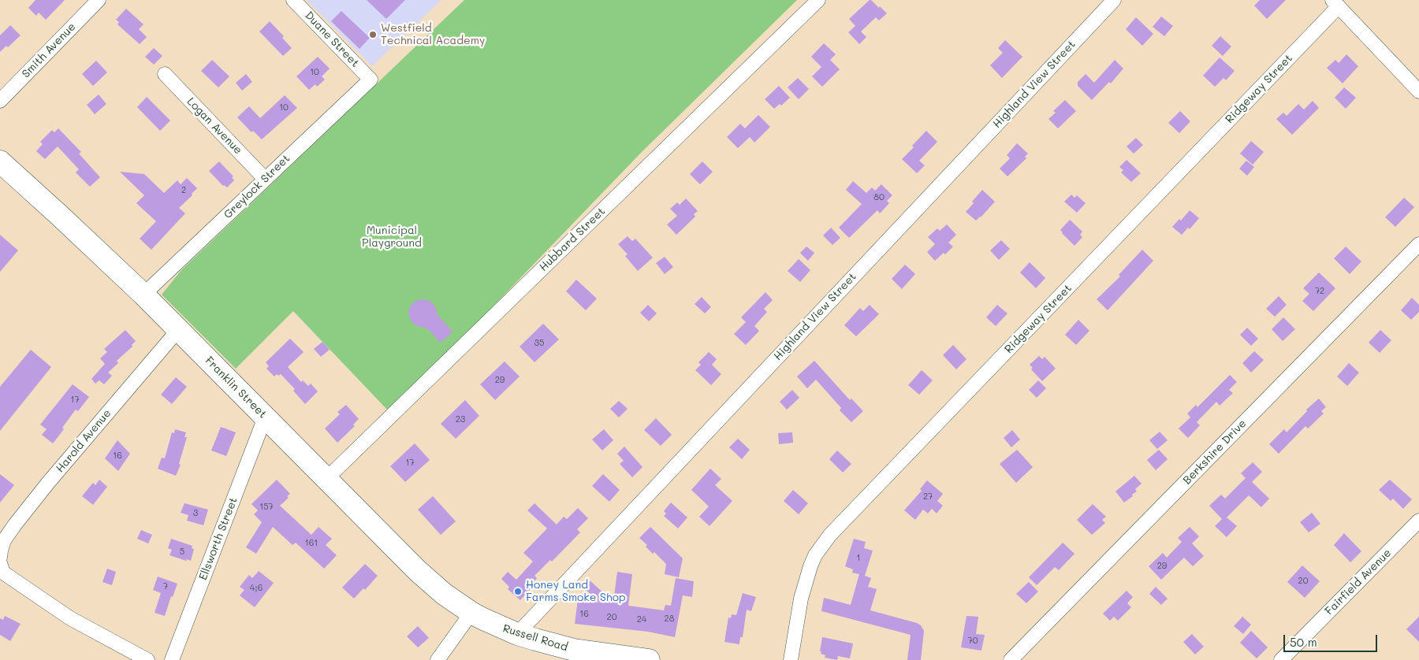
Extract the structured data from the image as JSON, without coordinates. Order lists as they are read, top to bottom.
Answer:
{
  "streets": {
    "main road": ["Franklin Street", "Russell Road"],
    "street": [
      "Duane Street",
      "Smith Avenue",
      "Highland View Street",
      "Ridgeway Street",
      "Logan Avenue",
      "Greylock Street",
      "Hubbard Street",
      "Harold Avenue",
      "Berkshire Drive",
      "Ellsworth Street",
      "Fairfield Avenue"
    ]
  },
  "crossings": [
    ["Duane Street", "Greylock Street"],
    ["Highland View Street", "Russell Road"],
    ["Logan Avenue", "Greylock Street"],
    ["Greylock Street", "Franklin Street"],
    ["Hubbard Street", "Franklin Street"],
    ["Franklin Street", "Harold Avenue"],
    ["Franklin Street", "Ellsworth Street"],
    ["Franklin Street", "Russell Road"]
  ],
  "parks": ["Municipal Playground"],
  "places": ["Westfield Technical Academy", "Honey Land Farms Smoke Shop"],
  "house_numbers": [
    "10",
    "10",
    "2",
    "80",
    "72",
    "35",
    "29",
    "17",
    "23",
    "16",
    "17",
    "27",
    "157",
    "3",
    "161",
    "5",
    "1",
    "29",
    "20",
    "7",
    "4;6",
    "16",
    "20",
    "28",
    "24",
    "70"
  ],
  "scale_bar": "50 m"
}
